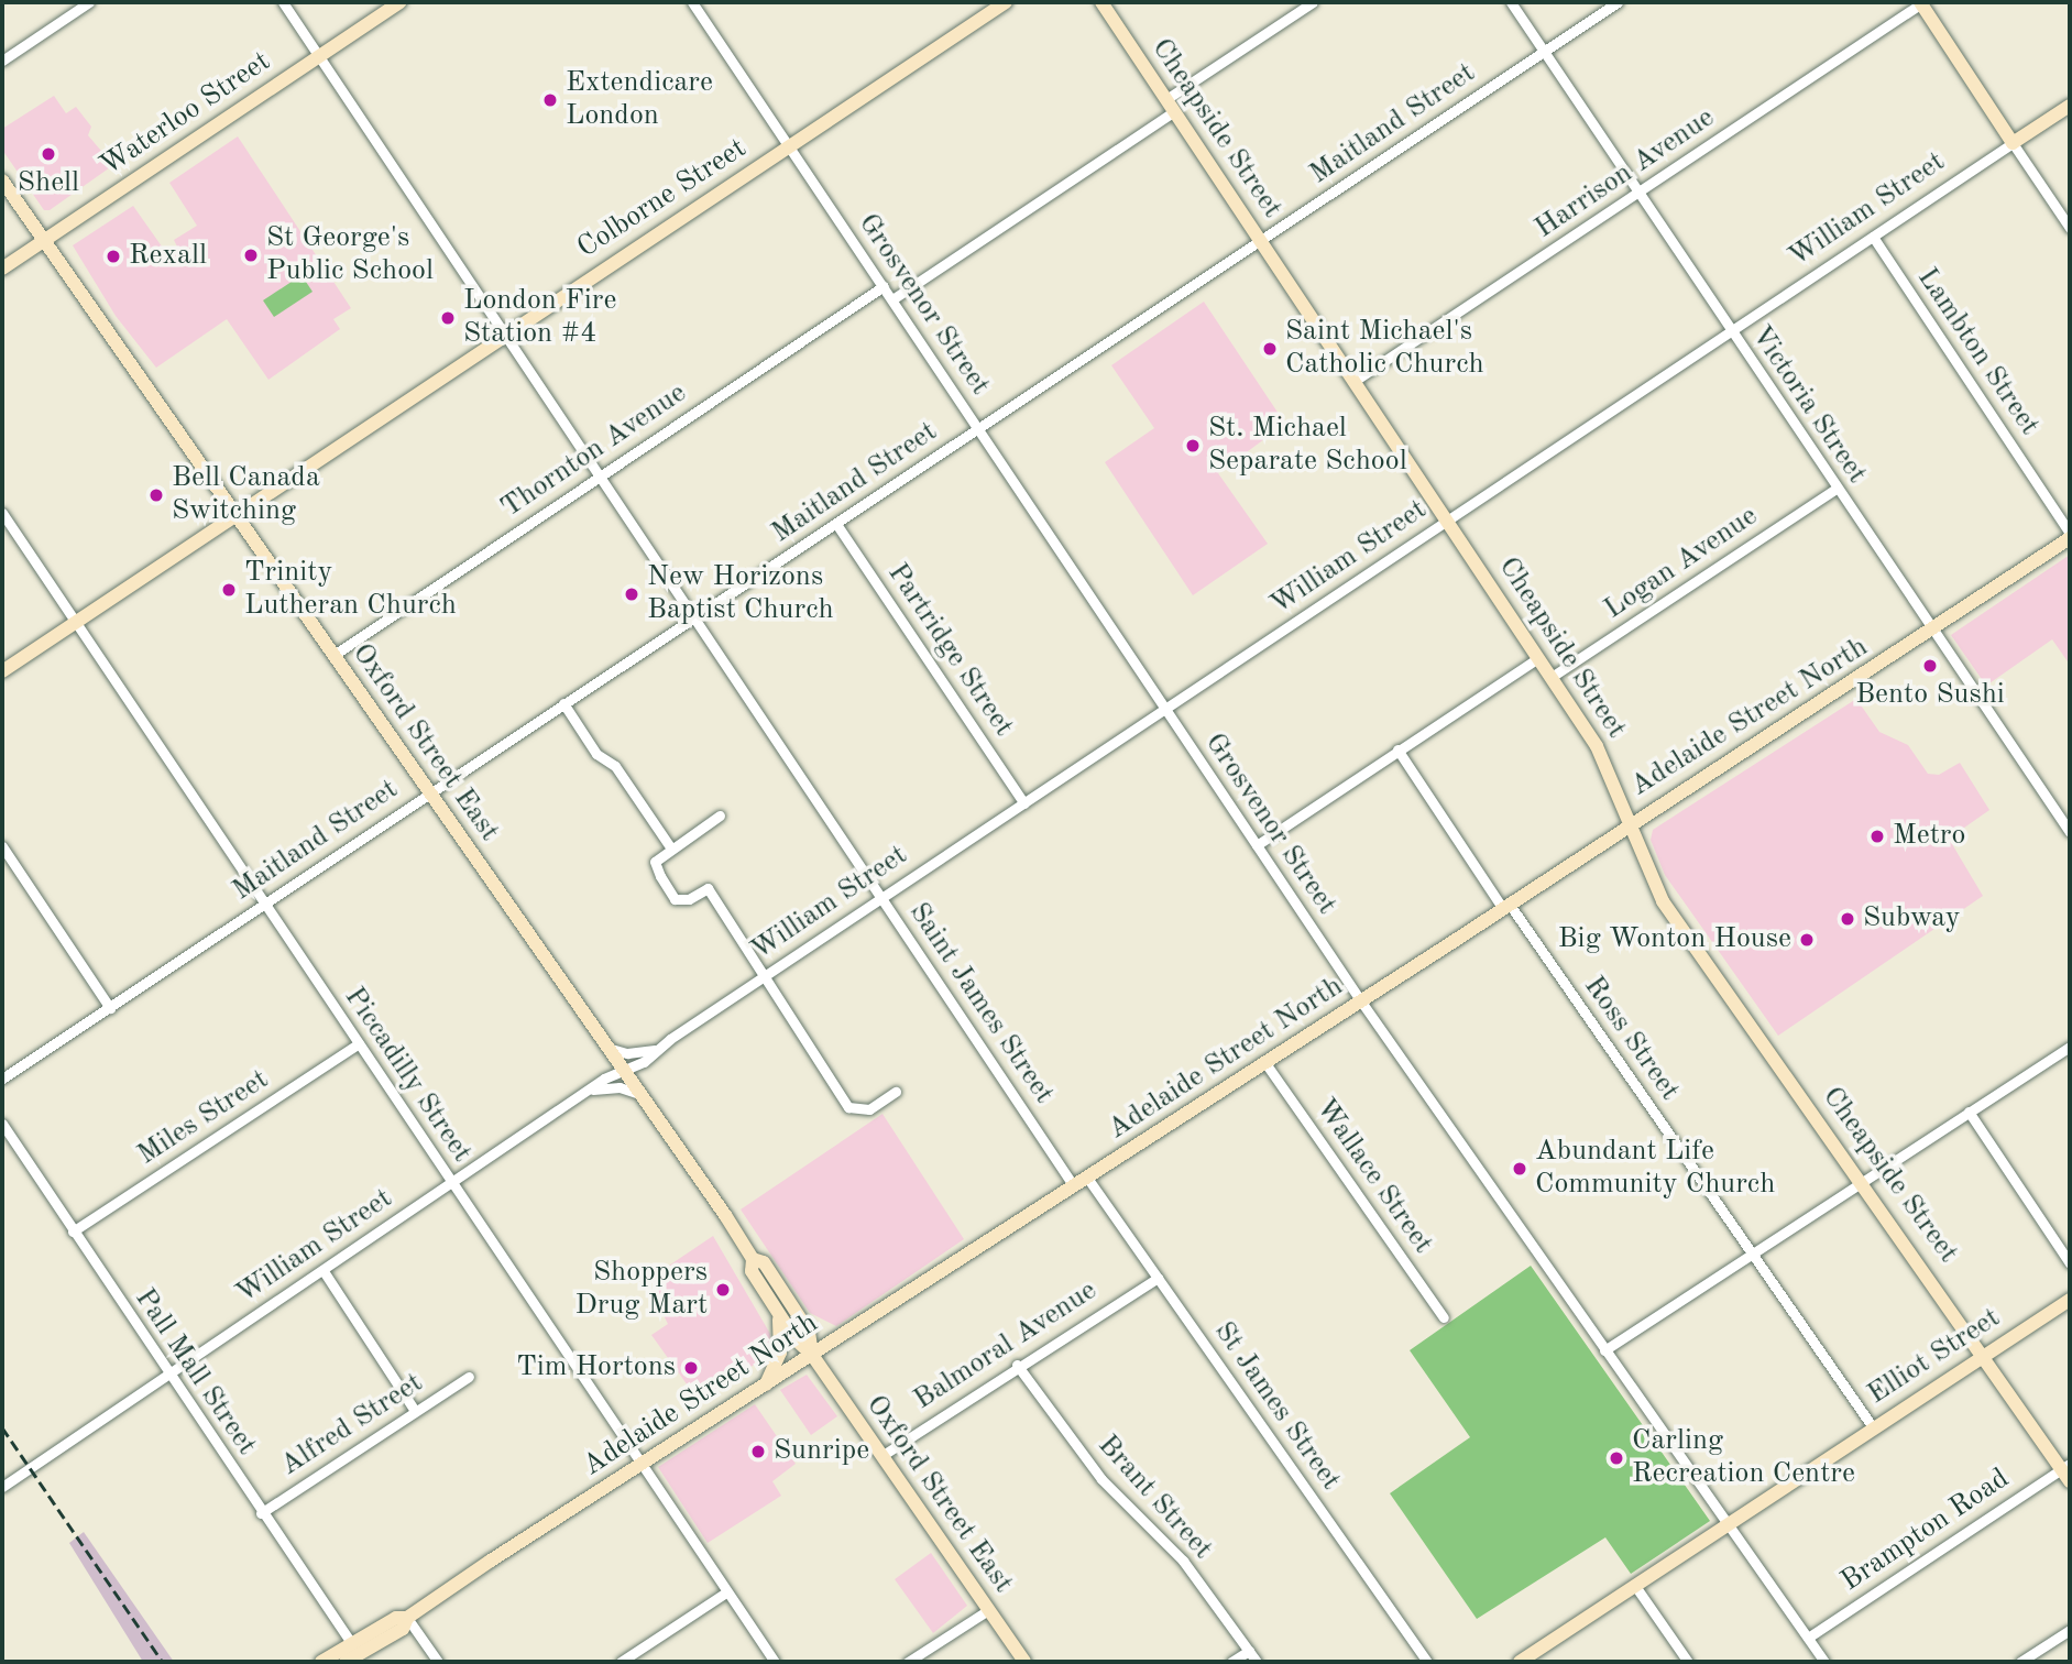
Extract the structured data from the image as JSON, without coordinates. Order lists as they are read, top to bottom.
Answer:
{
  "streets": {
    "street": [
      "Waterloo Street",
      "Maitland Street",
      "Cheapside Street",
      "Harrison Avenue",
      "Colborne Street",
      "William Street",
      "Grosvenor Street",
      "Lambton Street",
      "Victoria Street",
      "Thornton Avenue",
      "Logan Avenue",
      "Partridge Street",
      "Adelaide Street North",
      "Oxford Street East",
      "Saint James Street",
      "Ross Street",
      "Piccadilly Street",
      "Miles Street",
      "Wallace Street",
      "Balmoral Avenue",
      "Elliot Street",
      "Pall Mall Street",
      "St James Street",
      "Alfred Street",
      "Brant Street",
      "Brampton Road"
    ]
  },
  "crossings": [
    ["Waterloo Street", "Oxford Street East"],
    ["Waterloo Street", "Saint James Street"],
    ["Maitland Street", "Cheapside Street"],
    ["Maitland Street", "Grosvenor Street"],
    ["Maitland Street", "Victoria Street"],
    ["Maitland Street", "Partridge Street"],
    ["Maitland Street", "Oxford Street East"],
    ["Maitland Street", "Saint James Street"],
    ["Maitland Street", "Piccadilly Street"],
    ["Cheapside Street", "Harrison Avenue"],
    ["Cheapside Street", "William Street"],
    ["Cheapside Street", "Logan Avenue"],
    ["Cheapside Street", "Adelaide Street North"],
    ["Cheapside Street", "Elliot Street"],
    ["Cheapside Street", "Brampton Road"],
    ["Harrison Avenue", "Victoria Street"],
    ["Colborne Street", "Grosvenor Street"],
    ["Colborne Street", "Oxford Street East"],
    ["Colborne Street", "Saint James Street"],
    ["Colborne Street", "Piccadilly Street"],
    ["William Street", "Grosvenor Street"],
    ["William Street", "Lambton Street"],
    ["William Street", "Victoria Street"],
    ["William Street", "Partridge Street"],
    ["William Street", "Oxford Street East"],
    ["William Street", "Saint James Street"],
    ["William Street", "Piccadilly Street"],
    ["William Street", "Pall Mall Street"],
    ["Grosvenor Street", "Thornton Avenue"],
    ["Grosvenor Street", "Adelaide Street North"],
    ["Grosvenor Street", "Elliot Street"],
    ["Grosvenor Street", "Brampton Road"],
    ["Lambton Street", "Adelaide Street North"],
    ["Victoria Street", "Logan Avenue"],
    ["Victoria Street", "Adelaide Street North"],
    ["Thornton Avenue", "Oxford Street East"],
    ["Thornton Avenue", "Saint James Street"],
    ["Adelaide Street North", "Oxford Street East"],
    ["Adelaide Street North", "Saint James Street"],
    ["Adelaide Street North", "Ross Street"],
    ["Adelaide Street North", "Piccadilly Street"],
    ["Adelaide Street North", "Wallace Street"],
    ["Adelaide Street North", "Pall Mall Street"],
    ["Adelaide Street North", "St James Street"],
    ["Oxford Street East", "Balmoral Avenue"],
    ["Ross Street", "Elliot Street"],
    ["Piccadilly Street", "Miles Street"],
    ["Miles Street", "Pall Mall Street"],
    ["Balmoral Avenue", "St James Street"],
    ["Balmoral Avenue", "Brant Street"],
    ["Pall Mall Street", "Alfred Street"]
  ],
  "places": [
    "Extendicare London",
    "Shell",
    "St George's Public School",
    "Rexall",
    "London Fire Station #4",
    "Saint Michael's Catholic Church",
    "St. Michael Separate School",
    "Bell Canada Switching",
    "Trinity Lutheran Church",
    "New Horizons Baptist Church",
    "Bento Sushi",
    "Metro",
    "Subway",
    "Big Wonton House",
    "Abundant Life Community Church",
    "Shoppers Drug Mart",
    "Tim Hortons",
    "Sunripe",
    "Carling Recreation Centre"
  ]
}
